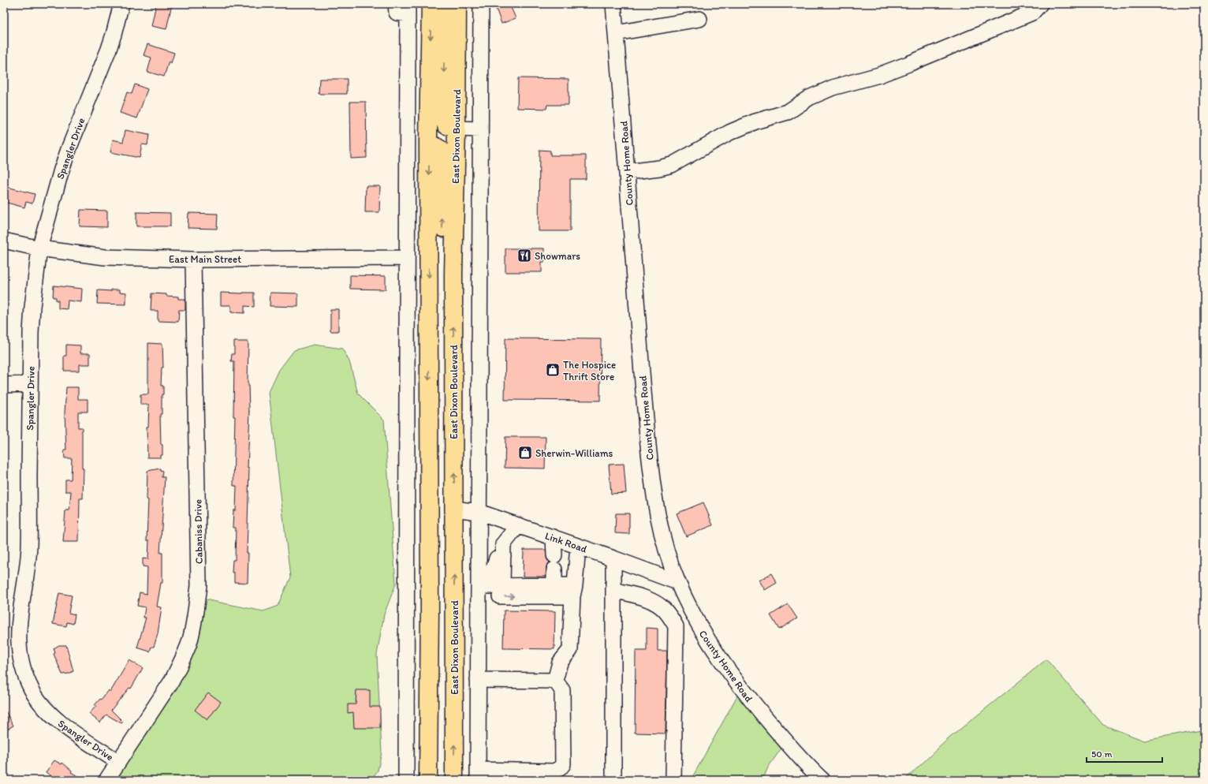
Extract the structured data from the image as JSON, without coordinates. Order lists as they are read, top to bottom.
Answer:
{
  "streets": {
    "highway": ["East Dixon Boulevard"],
    "street": [
      "Spangler Drive",
      "County Home Road",
      "East Main Street",
      "Cabaniss Drive",
      "Link Road"
    ]
  },
  "crossings": [
    ["East Dixon Boulevard", "Link Road"],
    ["Spangler Drive", "East Main Street"],
    ["Spangler Drive", "Cabaniss Drive"],
    ["County Home Road", "Link Road"],
    ["East Main Street", "Cabaniss Drive"]
  ],
  "places": {
    "restaurant": ["Showmars"],
    "shop": ["The Hospice Thrift Store", "Sherwin-Williams"]
  },
  "scale_bar": "50 m"
}
